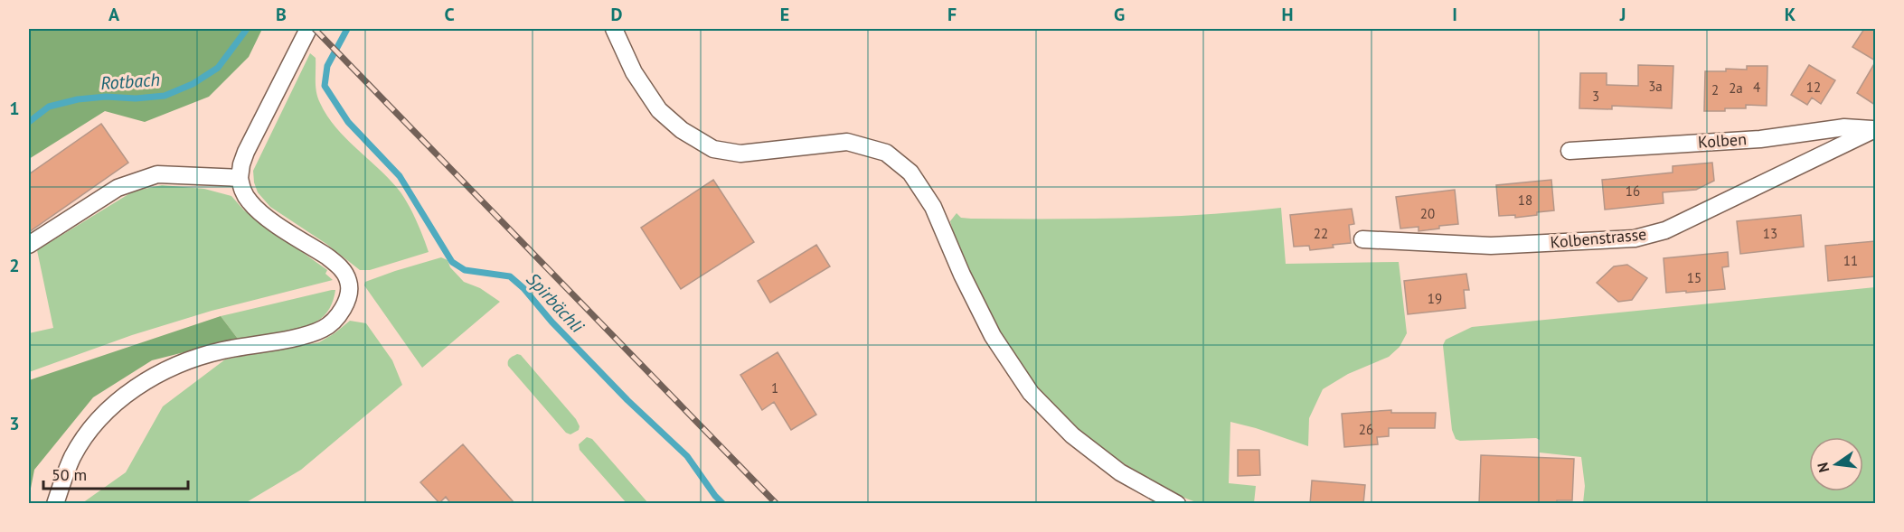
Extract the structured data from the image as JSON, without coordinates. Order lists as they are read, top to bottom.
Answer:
{
  "streets": {
    "street": ["Kolben", "Kolbenstrasse"]
  },
  "crossings": [
    ["Kolben", "Kolbenstrasse"]
  ],
  "water": ["Rotbach", "Spirbächli"],
  "house_numbers": [
    "3a",
    "4",
    "12",
    "2a",
    "2",
    "3",
    "16",
    "18",
    "20",
    "22",
    "13",
    "11",
    "15",
    "19",
    "1",
    "26"
  ],
  "scale_bar": "50 m",
  "north": "left",
  "grid": {
    "columns": [
      "A",
      "B",
      "C",
      "D",
      "E",
      "F",
      "G",
      "H",
      "I",
      "J",
      "K"
    ],
    "rows": ["1", "2", "3"]
  }
}
